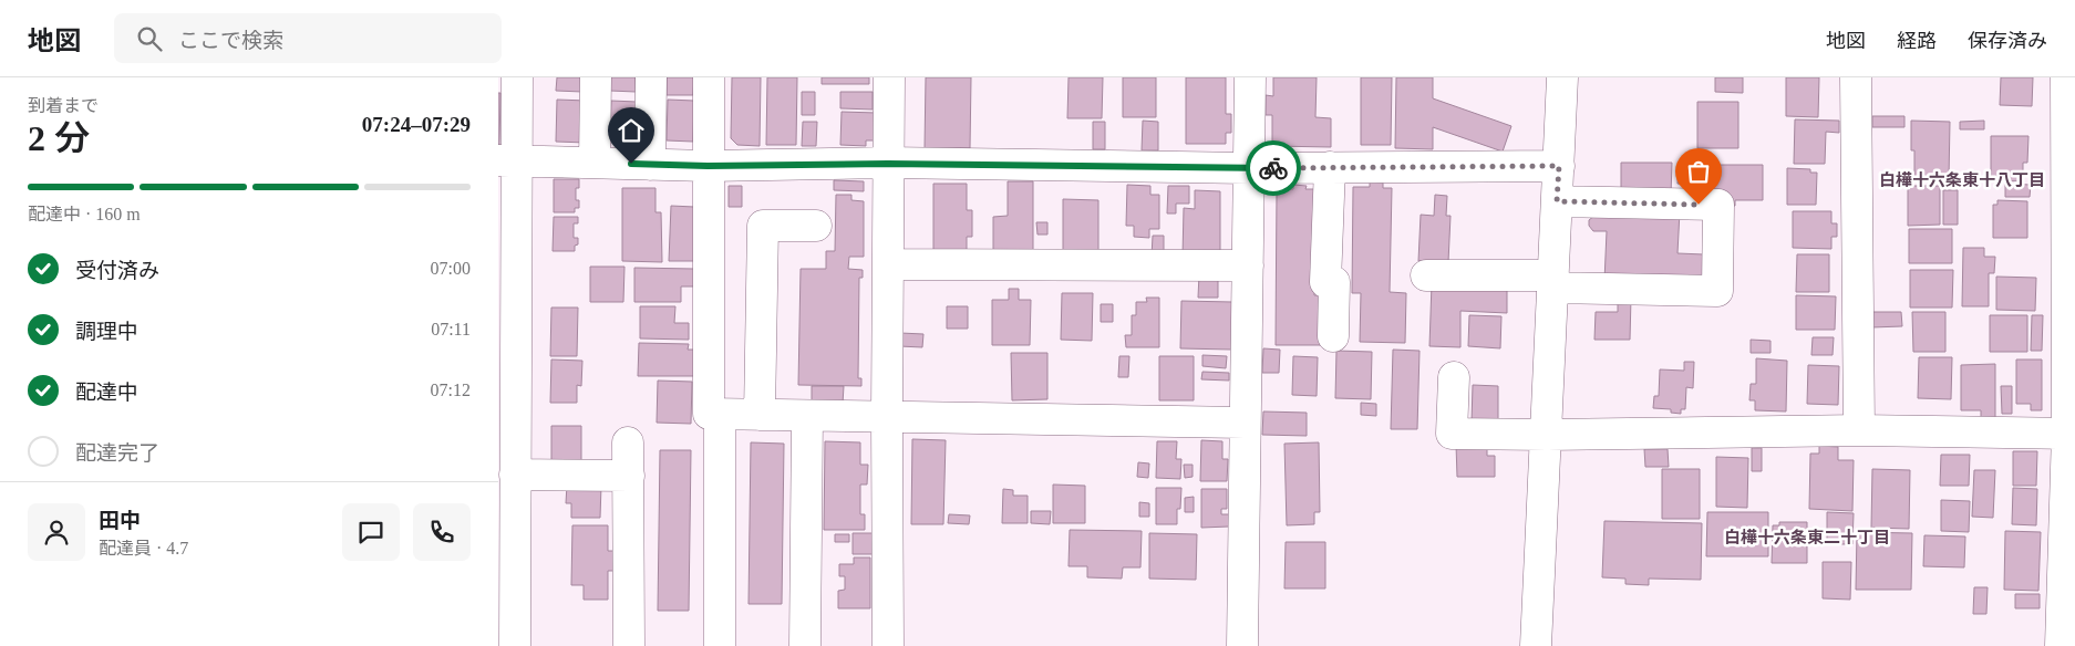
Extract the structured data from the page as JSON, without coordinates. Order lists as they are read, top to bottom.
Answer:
{
  "districts": ["白樺十六条東十八丁目", "白樺十六条東二十丁目"],
  "page": {
    "header": "地図",
    "search": "ここで検索",
    "nav": ["地図", "経路", "保存済み"],
    "heading": ["2 分", "到着まで", "07:24–07:29"],
    "panel": ["田中", "配達員 · 4.7"],
    "bar": "配達中 · 160 m",
    "list": [
      ["受付済み", "07:00"],
      ["調理中", "07:11"],
      ["配達中", "07:12"],
      "配達完了"
    ]
  }
}
